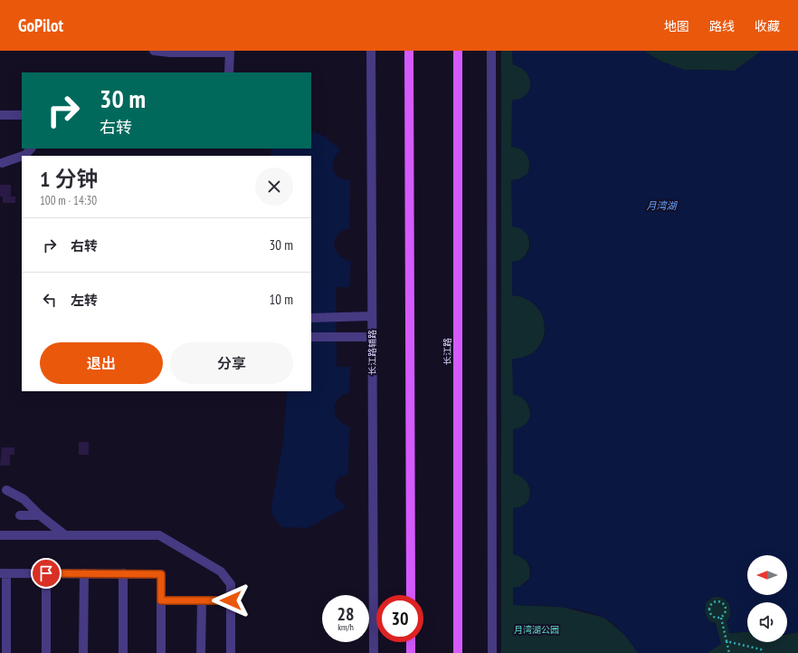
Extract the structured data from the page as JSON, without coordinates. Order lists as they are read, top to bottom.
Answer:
{
  "streets": {
    "main road": ["长江路"],
    "street": ["长江路辅路"]
  },
  "water": ["月湾湖"],
  "parks": ["月湾湖公园"],
  "north": "left",
  "page": {
    "header": "GoPilot",
    "nav": ["地图", "路线", "收藏"],
    "turn": ["30 m", "右转"],
    "heading": ["1 分钟", "100 m · 14:30"],
    "list": [
      {
        "name": "右转",
        "value": "30 m"
      },
      {
        "name": "左转",
        "value": "10 m"
      }
    ],
    "buttons": ["退出", "分享"],
    "speed": "28 km/h",
    "limit": "30"
  }
}
